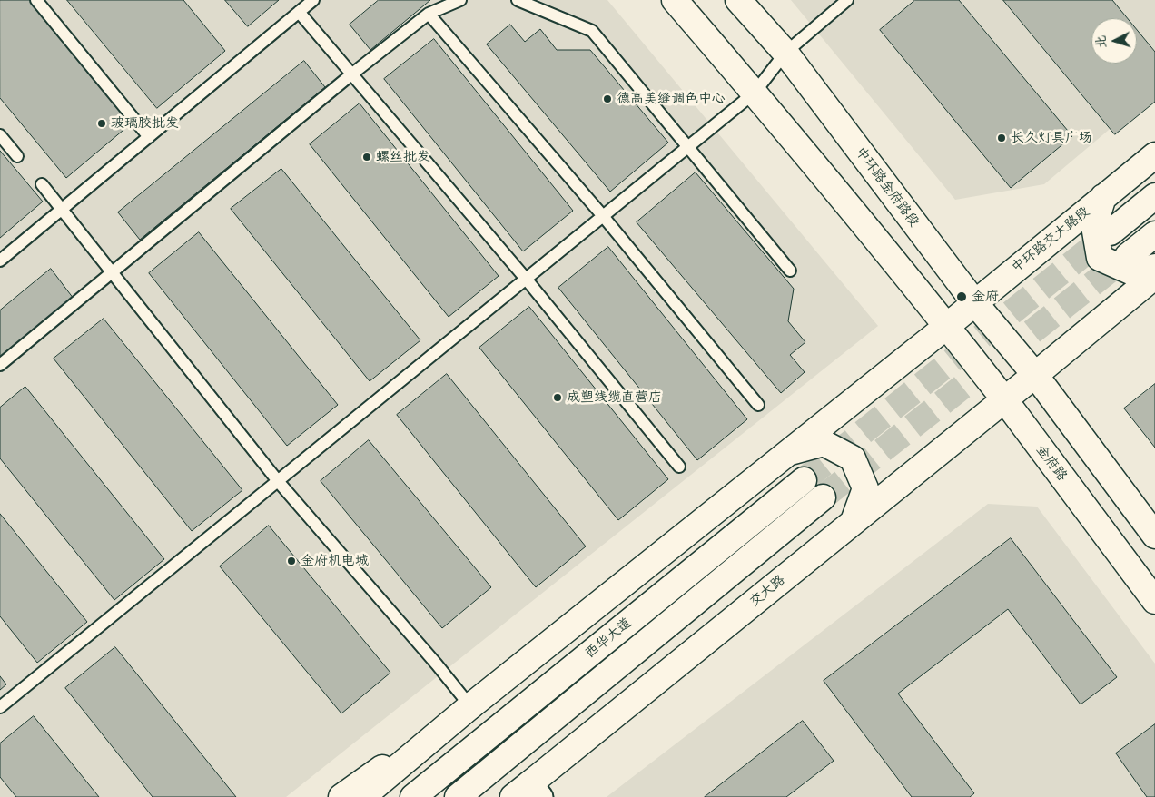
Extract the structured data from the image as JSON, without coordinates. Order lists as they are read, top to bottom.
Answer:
{
  "streets": {
    "main road": [
      "中环路金府路段",
      "中环路交大路段",
      "金府路",
      "交大路",
      "西华大道"
    ]
  },
  "crossings": [
    ["中环路金府路段", "中环路交大路段"],
    ["中环路交大路段", "金府路"],
    ["金府路", "交大路"]
  ],
  "places": [
    "德高美缝调色中心",
    "玻璃胶批发",
    "长久灯具广场",
    "螺丝批发",
    "金府",
    "成塑线缆直营店",
    "金府机电城"
  ],
  "north": "left"
}
